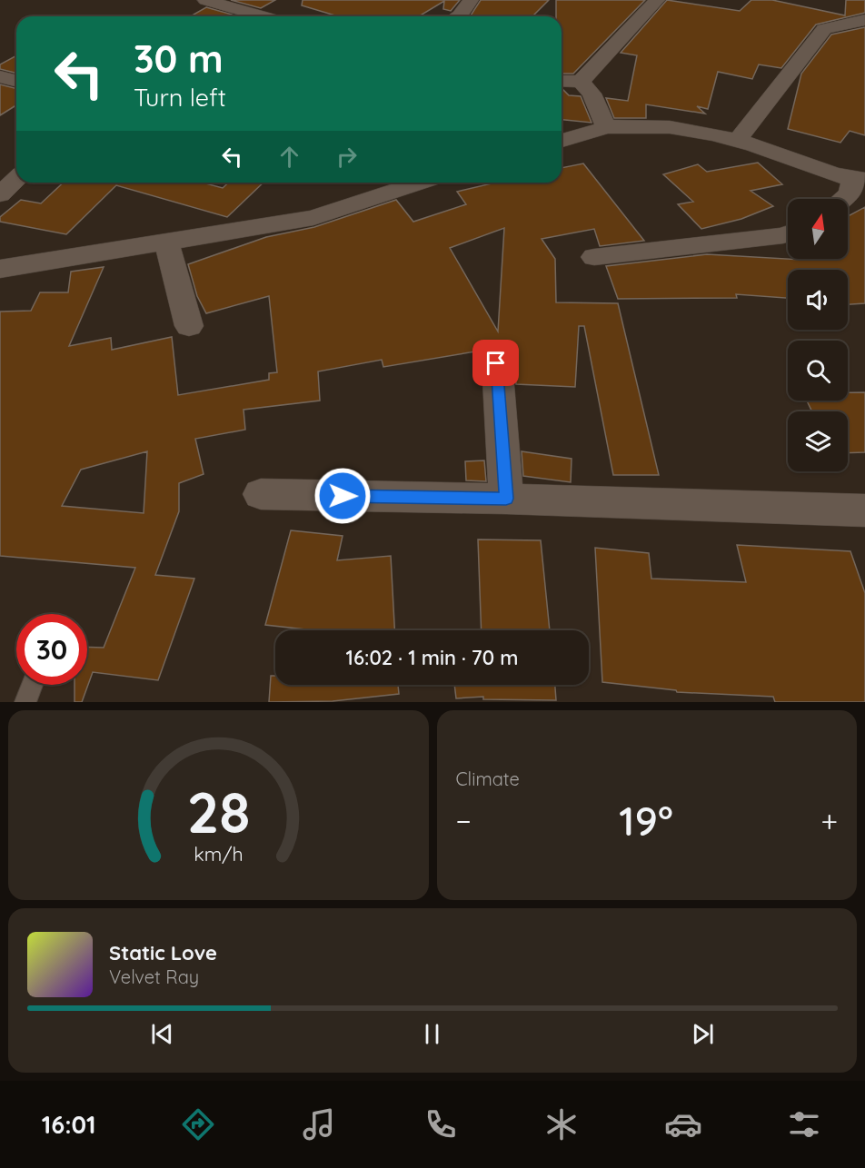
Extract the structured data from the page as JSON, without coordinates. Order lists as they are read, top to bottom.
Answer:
{
  "north": "top",
  "page": {
    "turn": ["30 m", "Turn left"],
    "limit": "30",
    "trip": "16:02 · 1 min · 70 m",
    "tile": "Climate",
    "heat": ["−", "19°", "+"],
    "song": ["Static Love", "Velvet Ray"],
    "tabs": "16:01",
    "gauge": ["28", "km/h"]
  }
}
